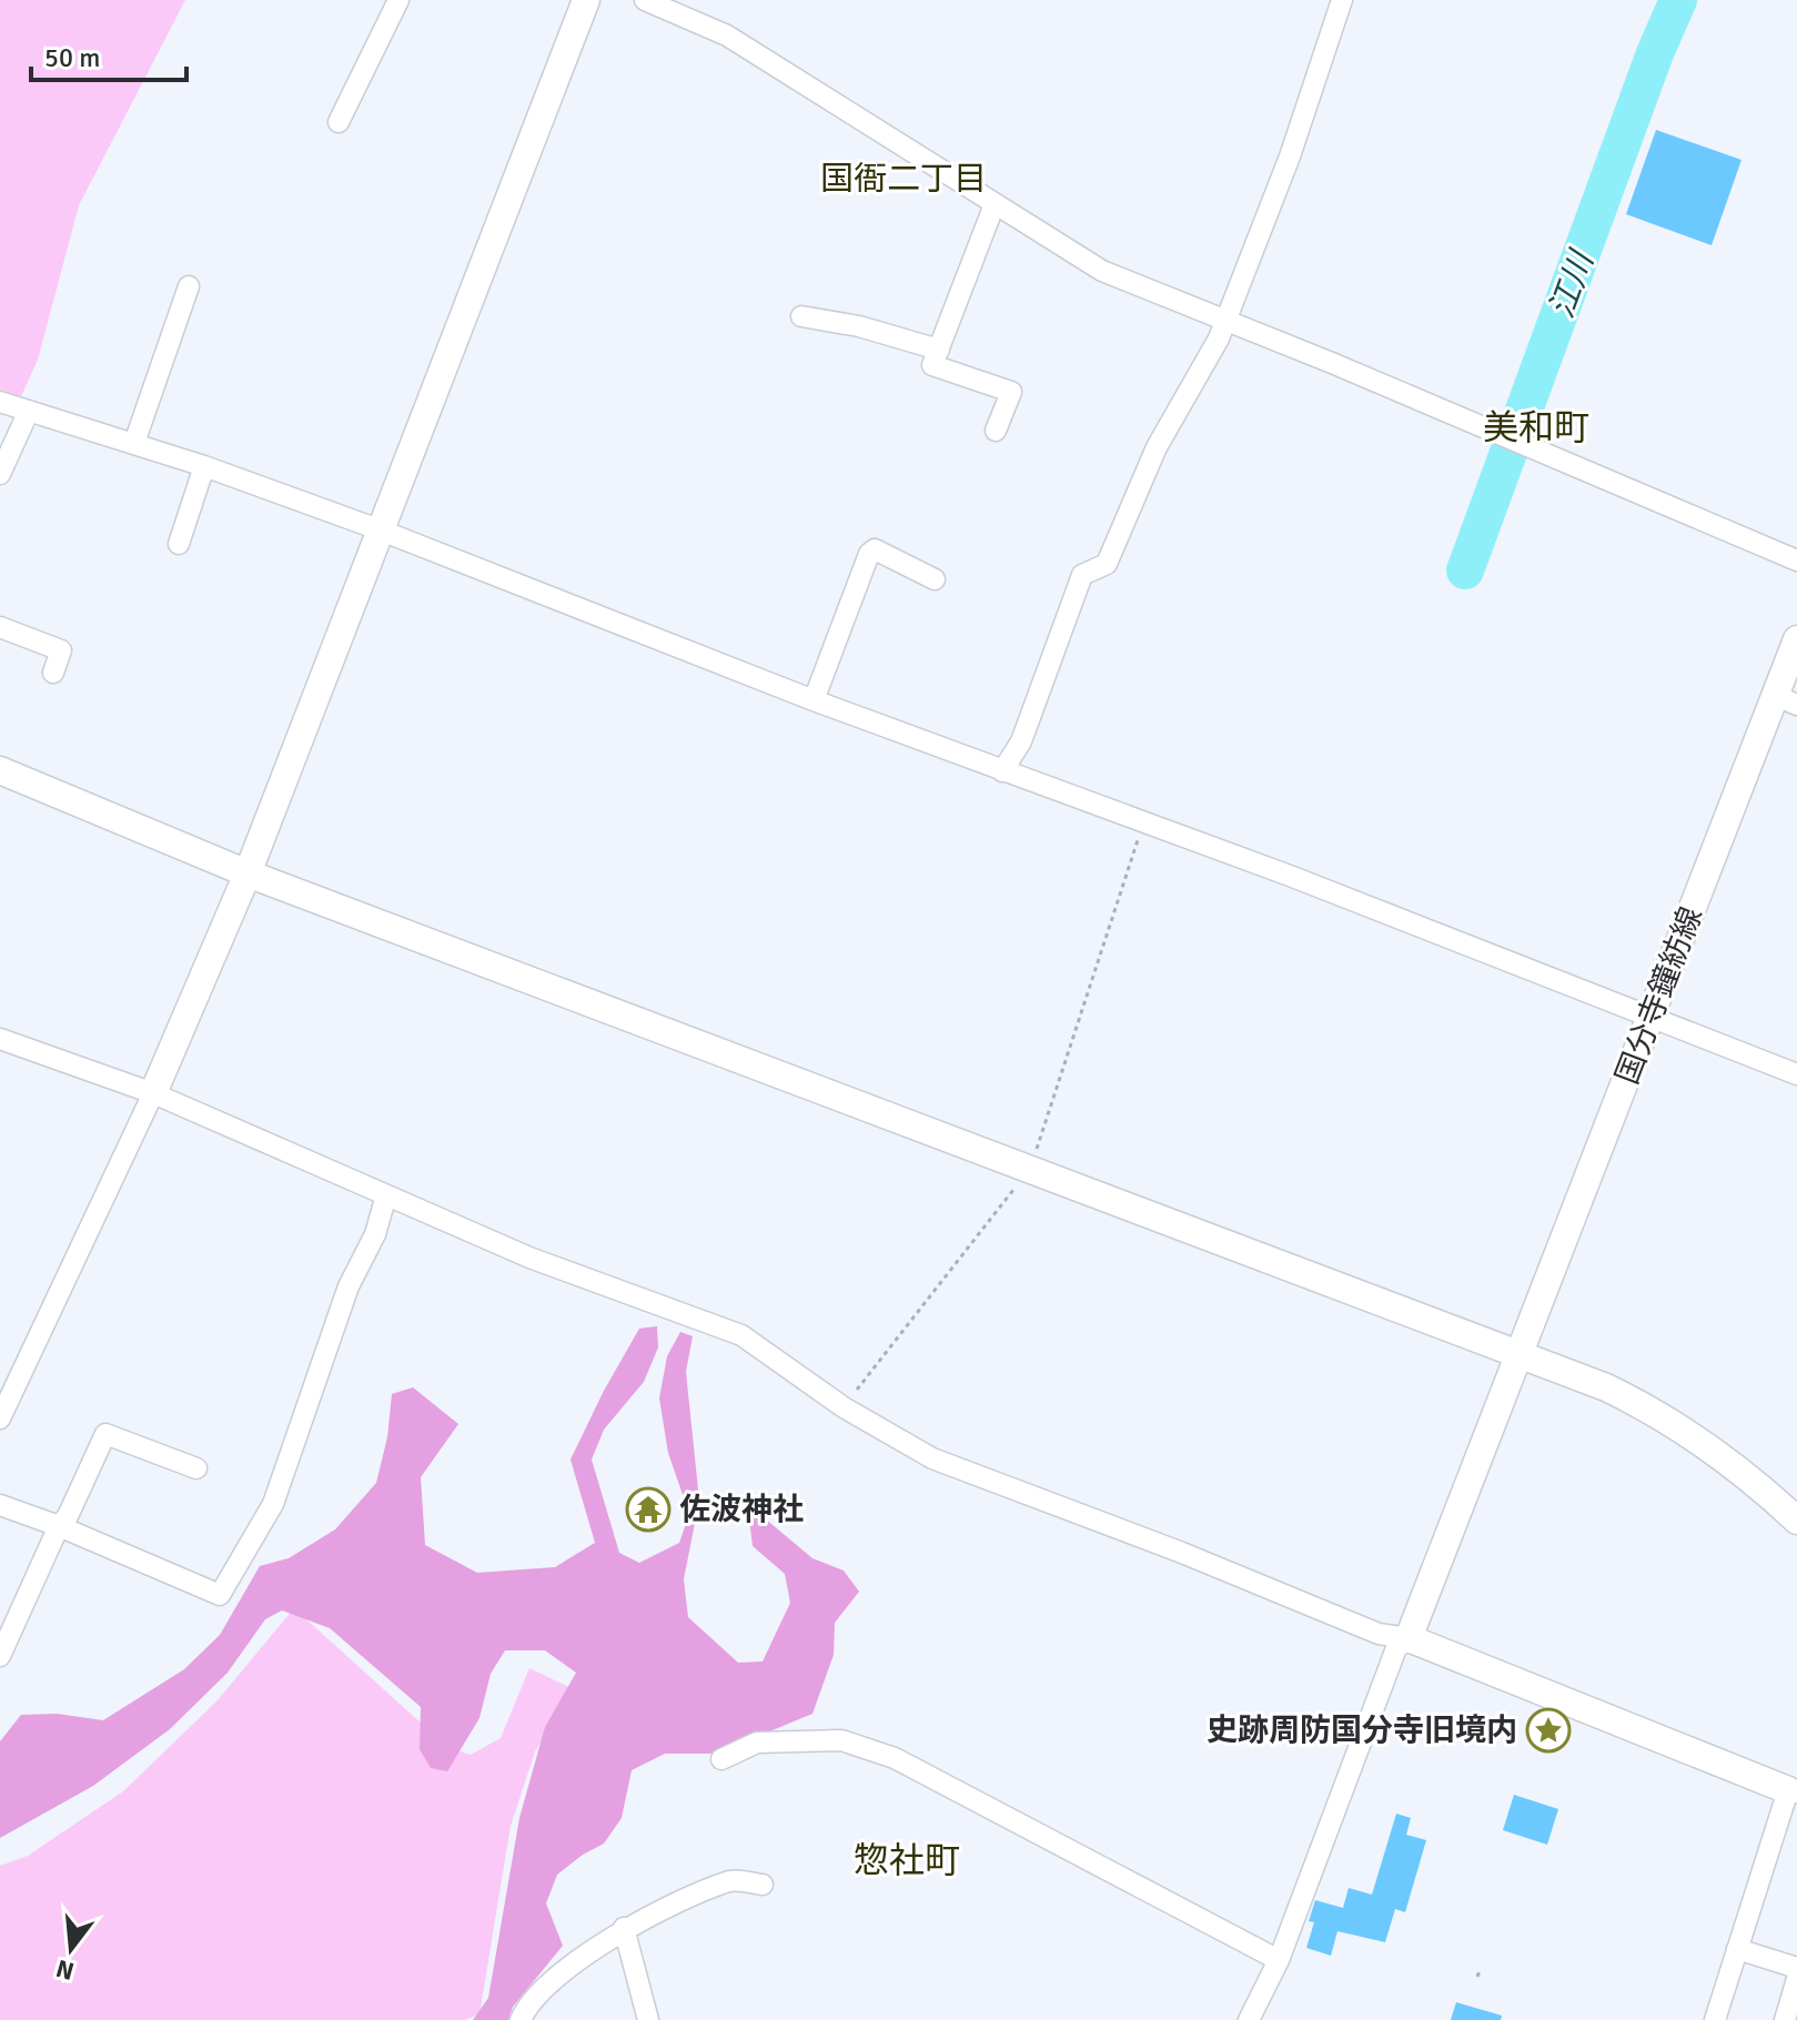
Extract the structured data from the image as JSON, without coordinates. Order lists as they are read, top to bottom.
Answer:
{
  "streets": {
    "street": ["国分寺鐘紡線"]
  },
  "districts": ["国衙二丁目", "美和町", "惣社町"],
  "water": ["江川"],
  "places": {
    "temple": ["佐波神社"],
    "place": ["史跡周防国分寺旧境内"]
  },
  "scale_bar": "50 m",
  "north": "bottom"
}
